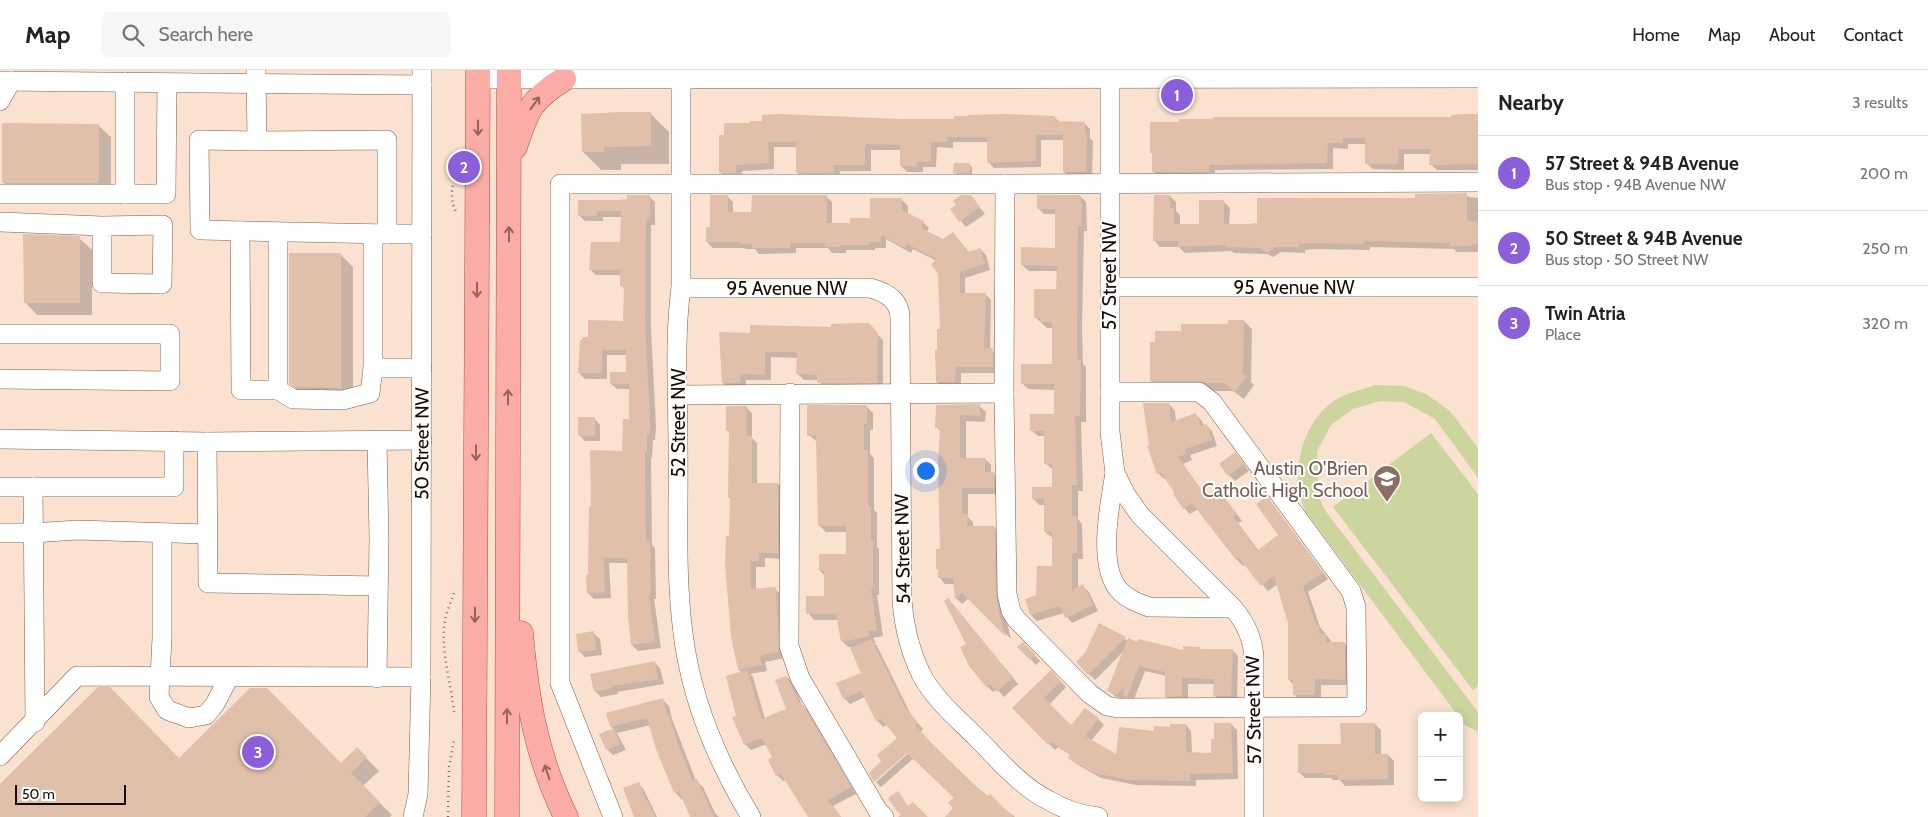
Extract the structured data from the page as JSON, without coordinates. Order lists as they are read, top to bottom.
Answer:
{
  "streets": {
    "street": [
      "57 Street NW",
      "95 Avenue NW",
      "52 Street NW",
      "50 Street NW",
      "54 Street NW"
    ]
  },
  "crossings": [
    ["57 Street NW", "95 Avenue NW"],
    ["95 Avenue NW", "52 Street NW"],
    ["95 Avenue NW", "54 Street NW"]
  ],
  "places": {
    "school or university": ["Austin O'Brien Catholic High School"]
  },
  "scale_bar": "50 m",
  "page": {
    "header": "Map",
    "search": "Search here",
    "nav": [
      "Home",
      "Map",
      "About",
      "Contact"
    ],
    "heading": ["Nearby", "3 results"],
    "pins": ["1", "2", "3"],
    "list": [
      {
        "mark": "1",
        "name": "57 Street & 94B Avenue",
        "note": "Bus stop · 94B Avenue NW",
        "value": "200 m"
      },
      {
        "mark": "2",
        "name": "50 Street & 94B Avenue",
        "note": "Bus stop · 50 Street NW",
        "value": "250 m"
      },
      {
        "mark": "3",
        "name": "Twin Atria",
        "note": "Place",
        "value": "320 m"
      }
    ],
    "map_buttons": ["+", "−"],
    "scale": "50 m"
  }
}
